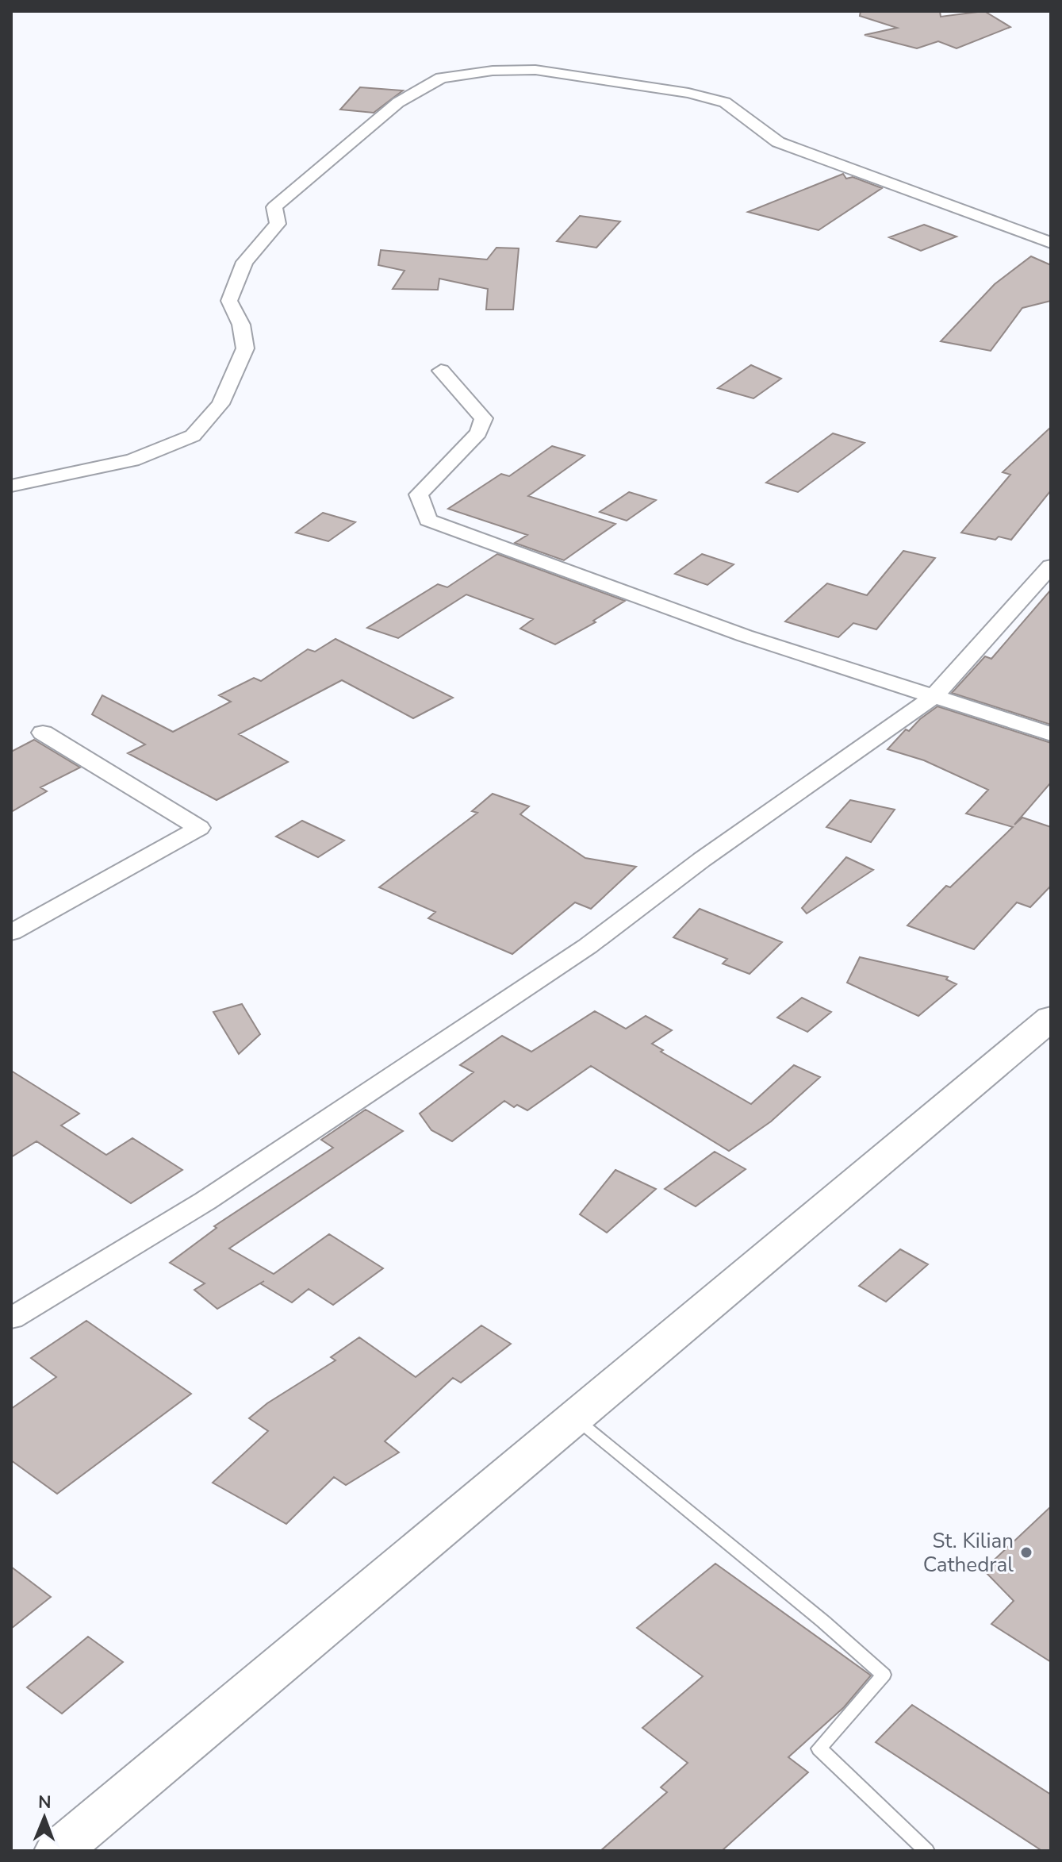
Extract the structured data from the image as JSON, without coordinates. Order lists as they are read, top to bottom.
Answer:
{
  "places": ["St. Kilian Cathedral"],
  "north": "top"
}
